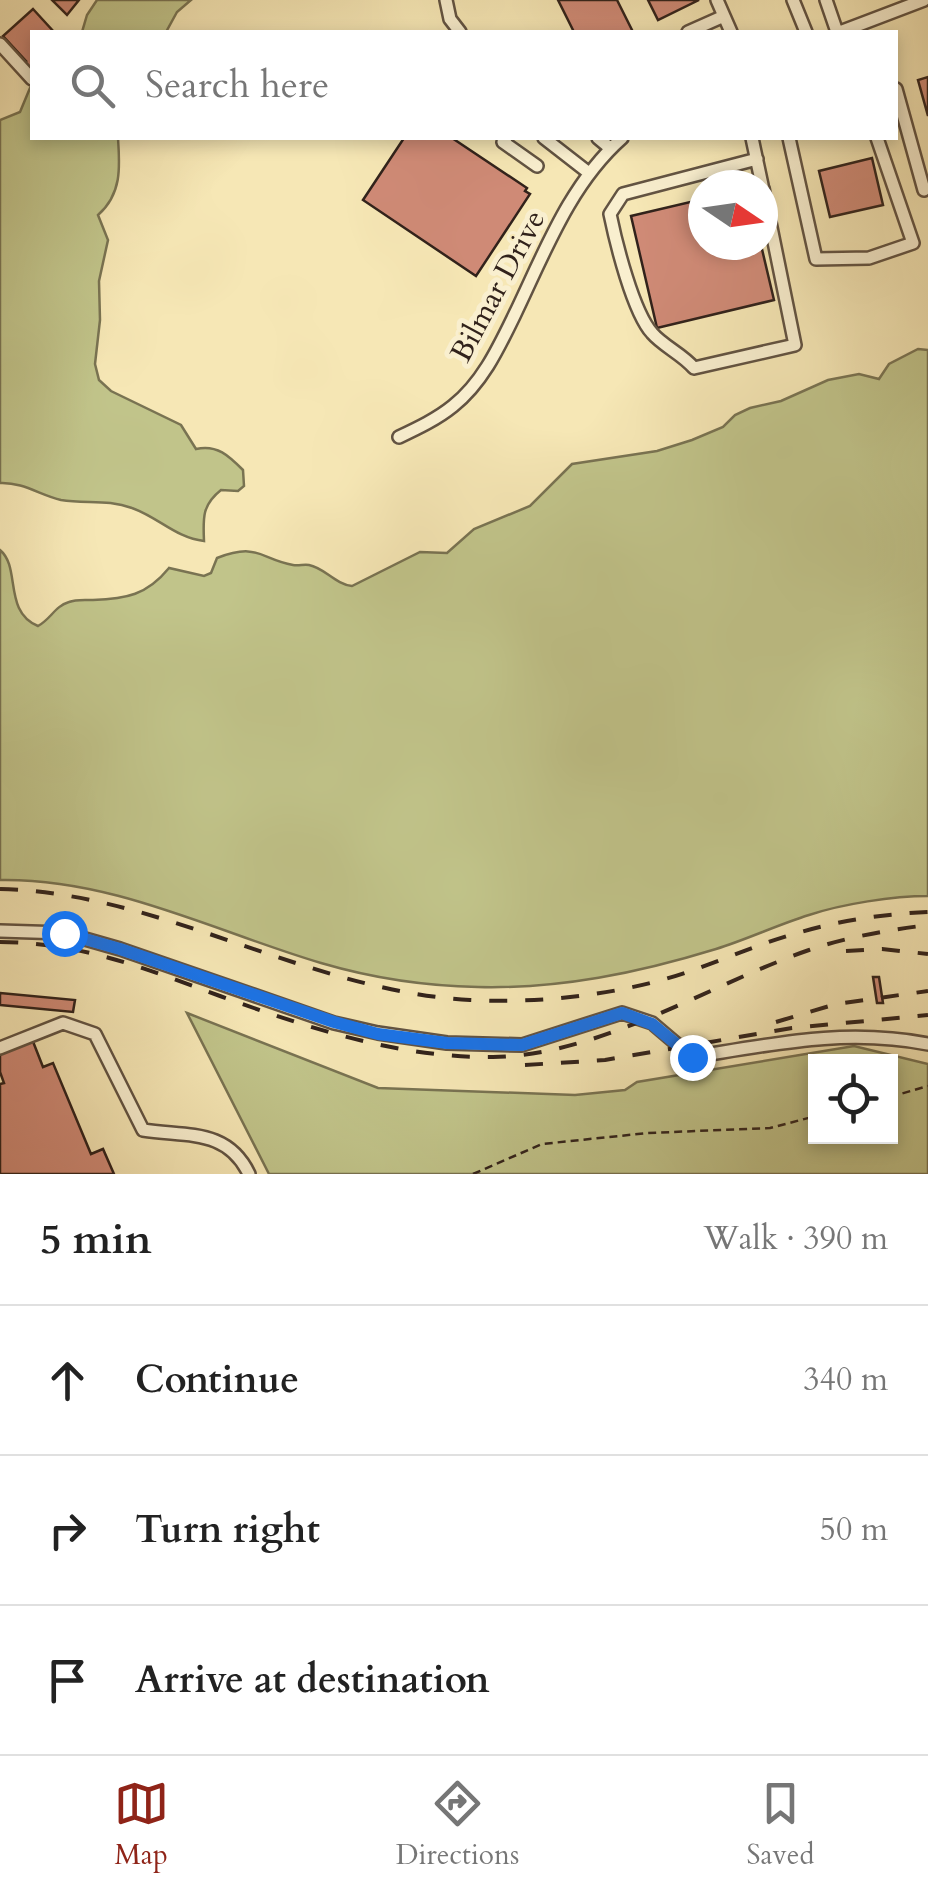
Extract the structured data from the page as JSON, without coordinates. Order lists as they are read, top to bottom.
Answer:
{
  "streets": {
    "street": ["Bilmar Drive"]
  },
  "north": "right",
  "page": {
    "search": "Search here",
    "heading": ["5 min", "Walk · 390 m"],
    "list": [
      ["Continue", "340 m"],
      ["Turn right", "50 m"],
      "Arrive at destination"
    ],
    "nav": ["Map", "Directions", "Saved"]
  }
}
